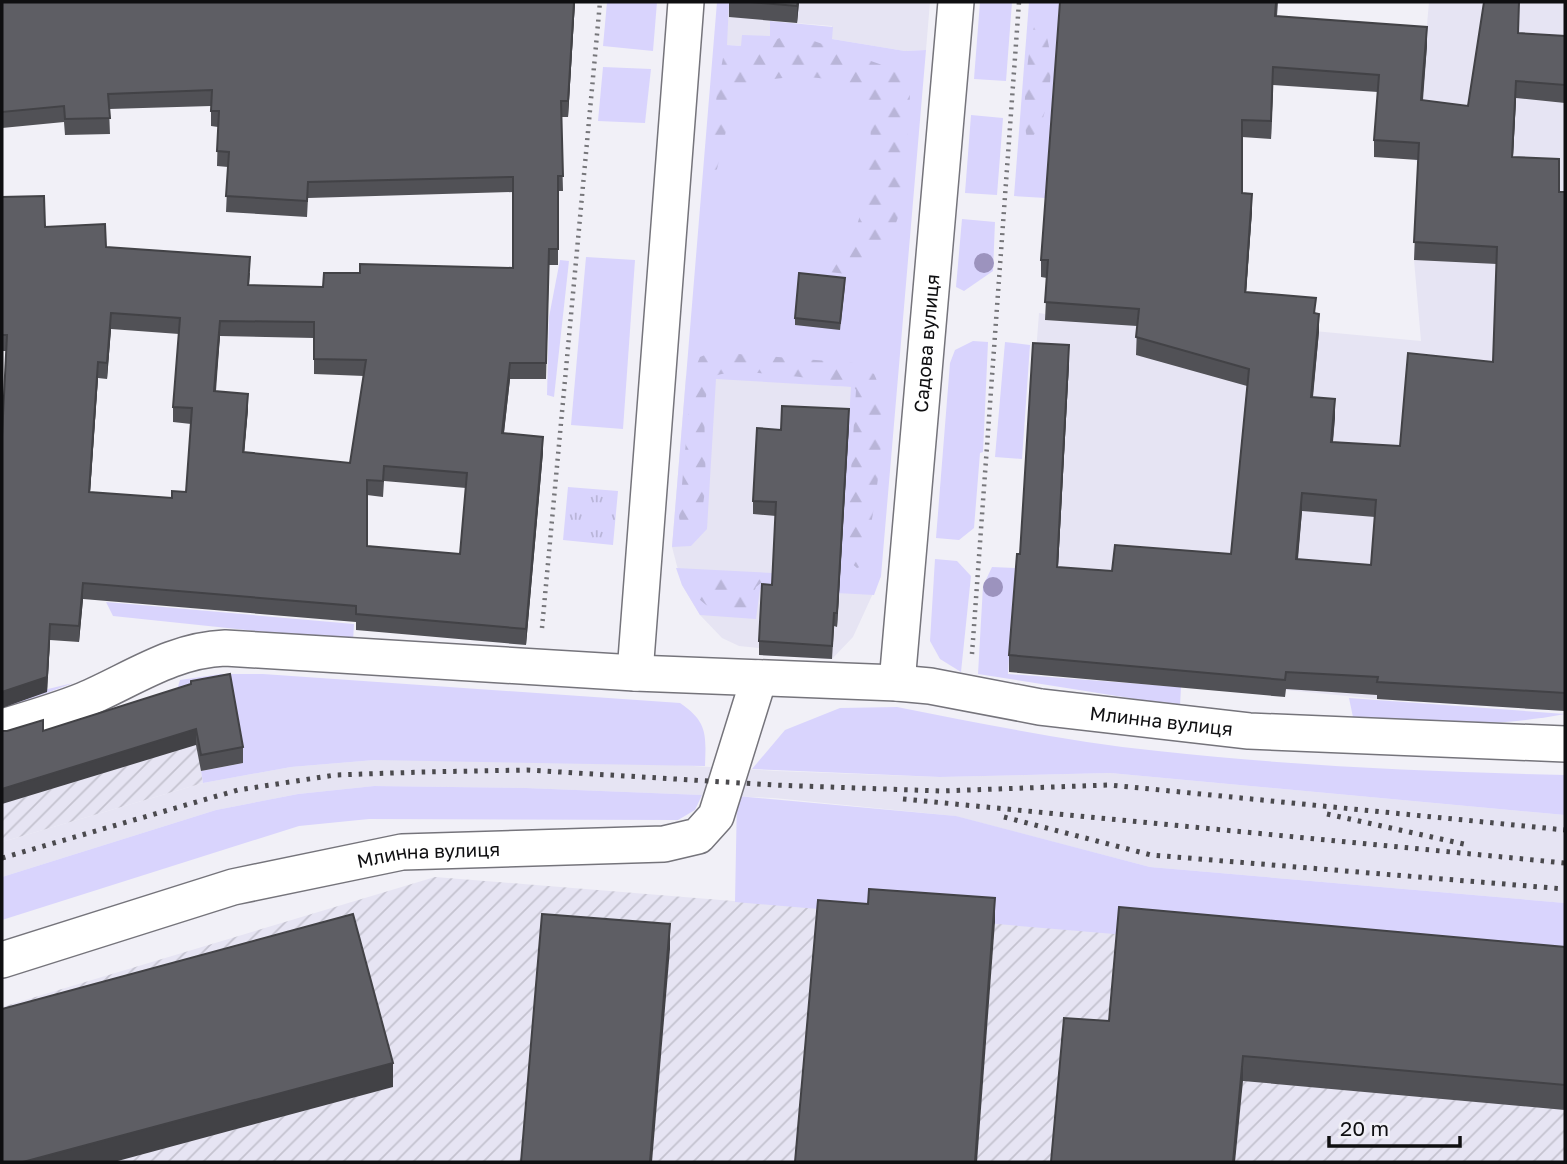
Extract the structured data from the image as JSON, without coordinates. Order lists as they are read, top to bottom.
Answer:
{
  "streets": {
    "street": ["Садова вулиця", "Млинна вулиця"]
  },
  "crossings": [
    ["Садова вулиця", "Млинна вулиця"]
  ],
  "scale_bar": "20 m"
}
